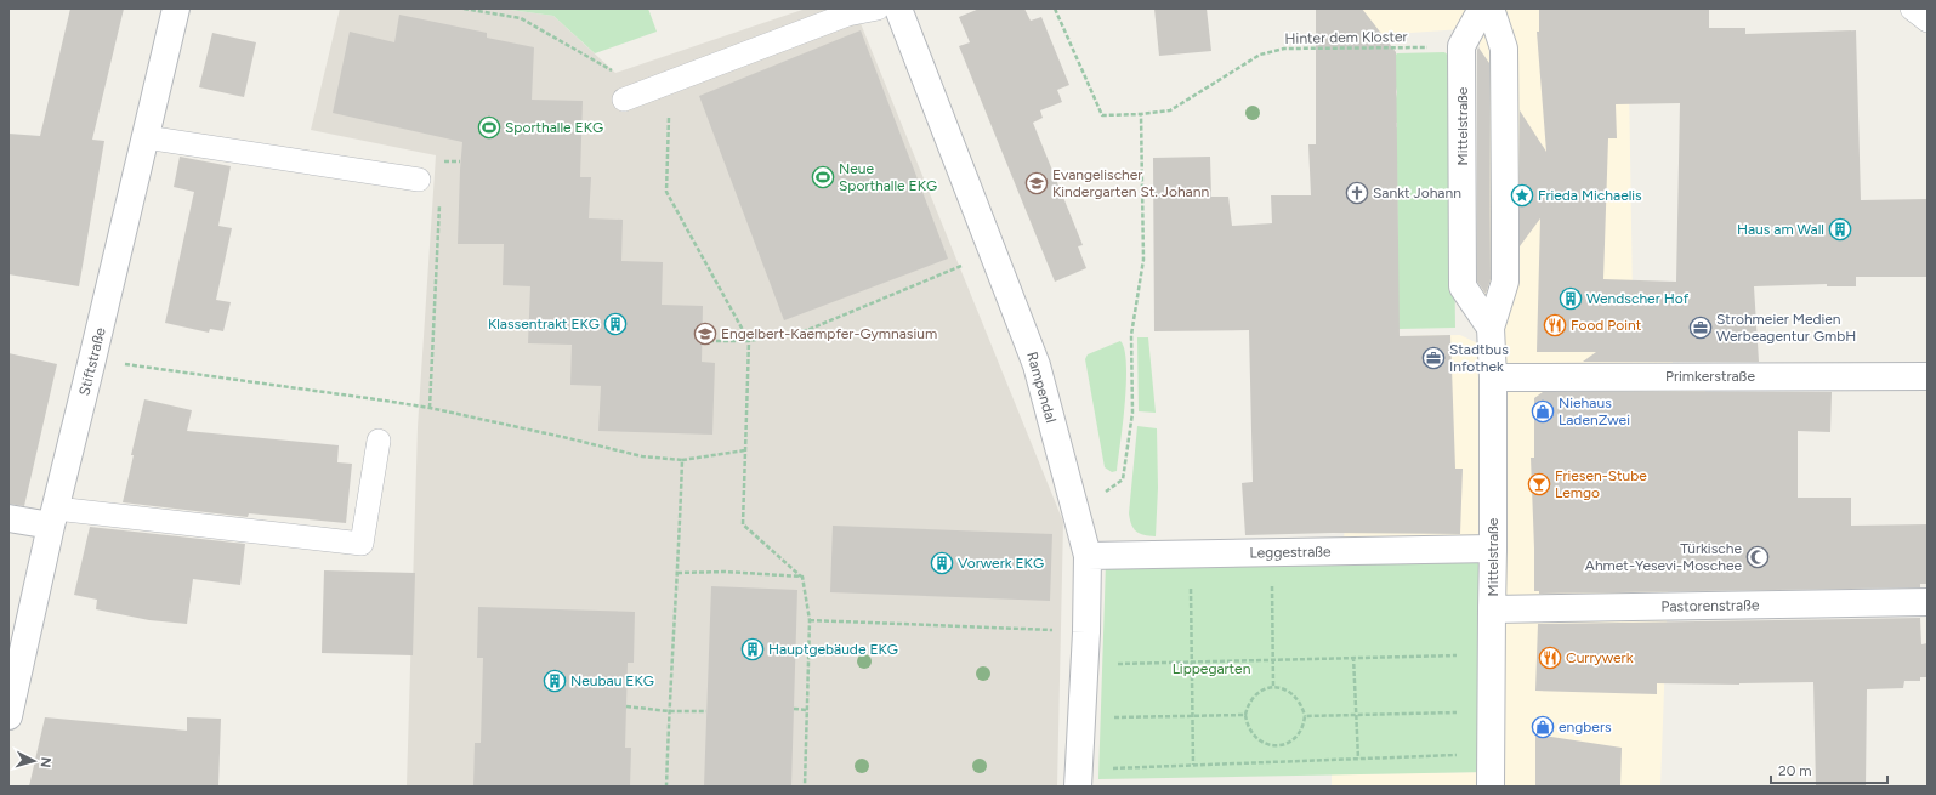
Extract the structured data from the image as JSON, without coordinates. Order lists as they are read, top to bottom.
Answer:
{
  "streets": {
    "street": [
      "Mittelstraße",
      "Stiftstraße",
      "Primkerstraße",
      "Rampendal",
      "Leggestraße",
      "Pastorenstraße"
    ],
    "path": ["Hinter dem Kloster"]
  },
  "crossings": [
    ["Hinter dem Kloster", "Mittelstraße"],
    ["Mittelstraße", "Primkerstraße"],
    ["Mittelstraße", "Leggestraße"],
    ["Mittelstraße", "Pastorenstraße"],
    ["Rampendal", "Leggestraße"]
  ],
  "parks": ["Lippegarten"],
  "places": {
    "sports": ["Sporthalle EKG", "Neue Sporthalle EKG"],
    "school or university": ["Evangelischer Kindergarten St. Johann", "Engelbert-Kaempfer-Gymnasium"],
    "church": ["Sankt Johann"],
    "place": ["Frieda Michaelis"],
    "building": [
      "Haus am Wall",
      "Wendscher Hof",
      "Klassentrakt EKG",
      "Vorwerk EKG",
      "Hauptgebäude EKG",
      "Neubau EKG"
    ],
    "restaurant": ["Food Point", "Currywerk"],
    "office": ["Strohmeier Medien Werbeagentur GmbH", "Stadtbus Infothek"],
    "shop": ["Niehaus LadenZwei", "engbers"],
    "bar": ["Friesen-Stube Lemgo"],
    "mosque": ["Türkische Ahmet-Yesevi-Moschee"]
  },
  "scale_bar": "20 m",
  "north": "right"
}
